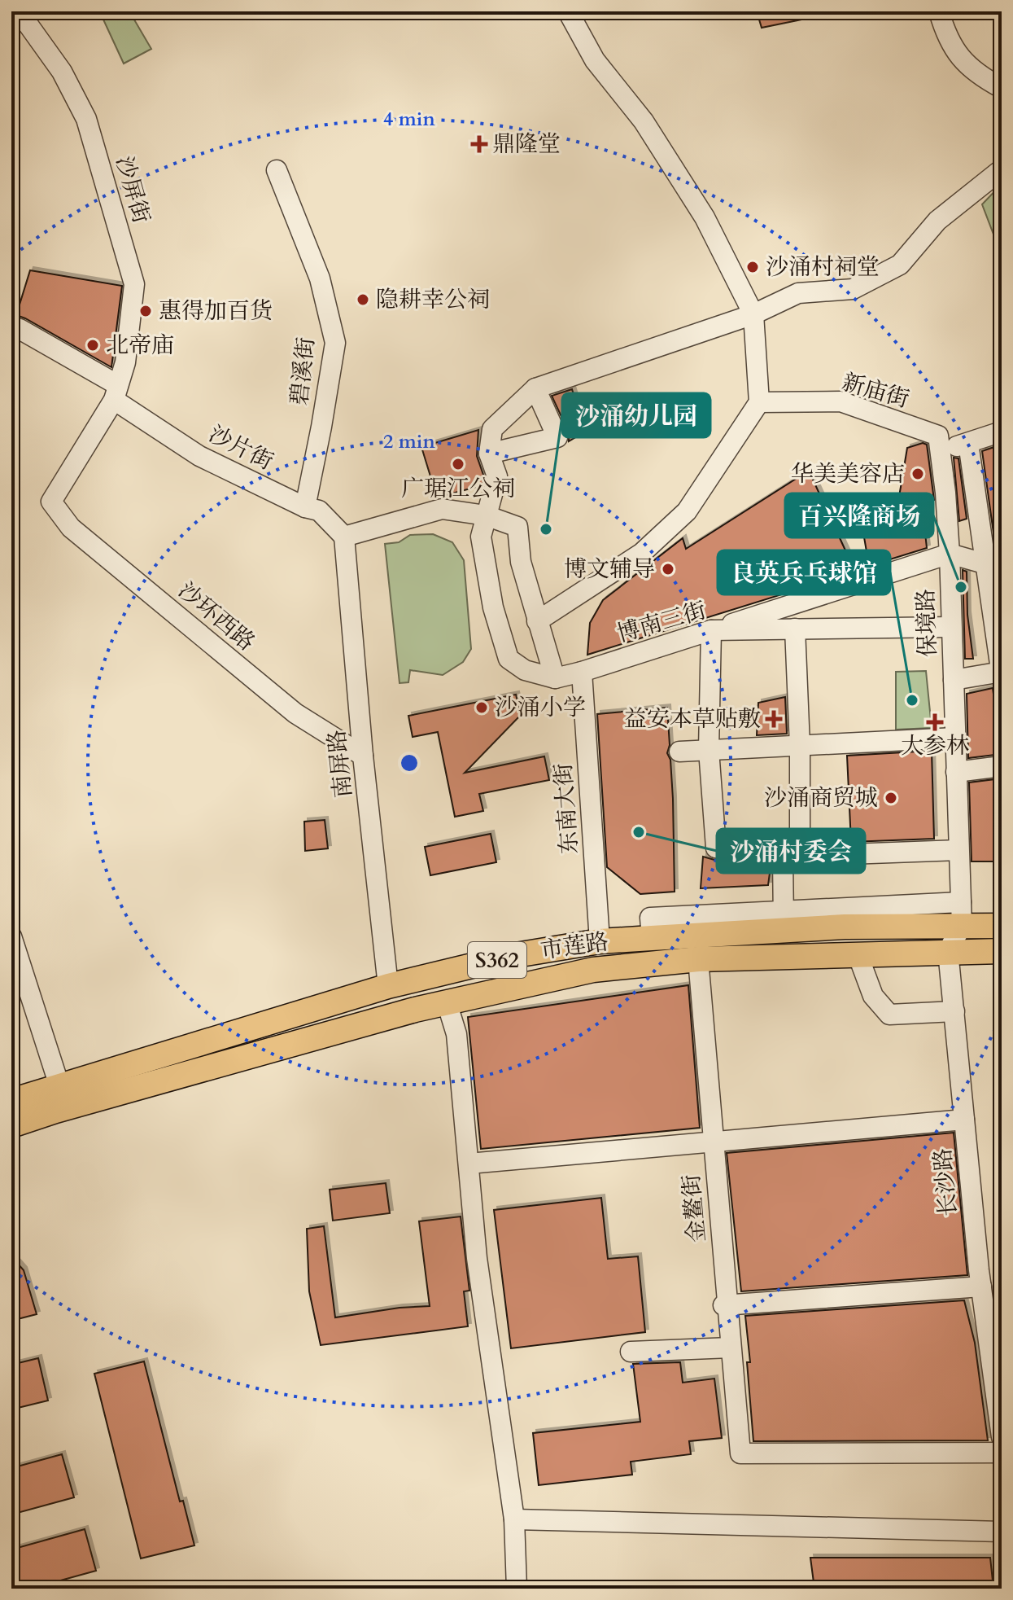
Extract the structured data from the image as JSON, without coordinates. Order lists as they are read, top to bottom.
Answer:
{
  "streets": {
    "main road": ["市莲路", "S362"],
    "street": [
      "沙屏街",
      "碧溪街",
      "新庙街",
      "沙片街",
      "沙环西路",
      "博南三街",
      "保境路",
      "南屏路",
      "东南大街",
      "长沙路",
      "金鳌街"
    ]
  },
  "crossings": [
    ["沙屏街", "沙片街"],
    ["沙屏街", "沙环西路"],
    ["碧溪街", "沙片街"],
    ["新庙街", "保境路"],
    ["沙片街", "南屏路"],
    ["沙环西路", "南屏路"],
    ["博南三街", "保境路"],
    ["博南三街", "东南大街"],
    ["保境路", "市莲路"],
    ["南屏路", "市莲路"],
    ["东南大街", "市莲路"],
    ["市莲路", "长沙路"],
    ["市莲路", "金鳌街"]
  ],
  "places": {
    "health": ["鼎隆堂", "益安本草贴敷", "大参林"],
    "other": [
      "沙涌村祠堂",
      "隐耕幸公祠",
      "惠得加百货",
      "北帝庙",
      "广琚江公祠",
      "华美美容店",
      "沙涌幼儿园",
      "博文辅导",
      "百兴隆商场",
      "良英兵乓球馆",
      "沙涌小学",
      "沙涌商贸城",
      "沙涌村委会"
    ]
  },
  "rings": ["4 min", "2 min"]
}
